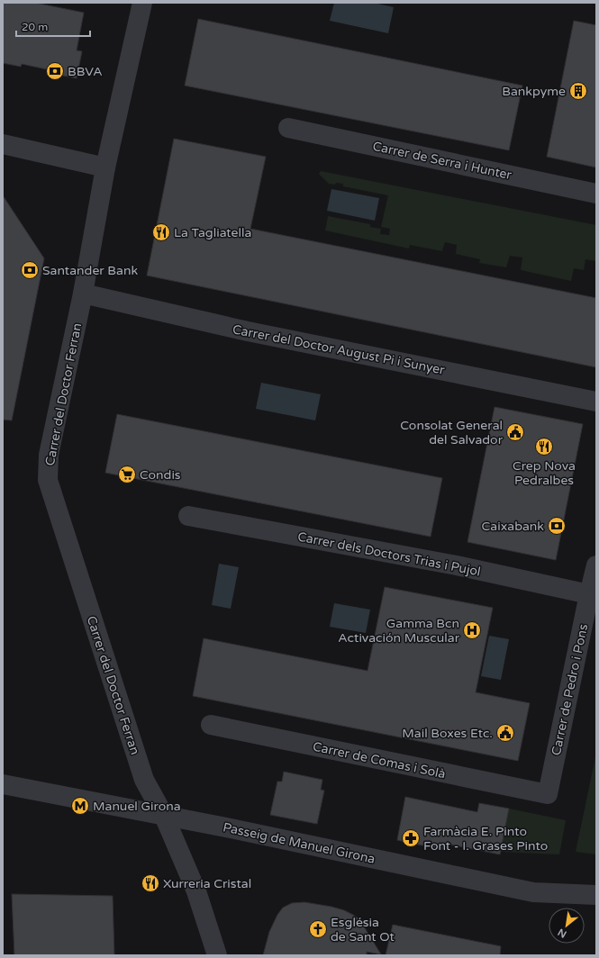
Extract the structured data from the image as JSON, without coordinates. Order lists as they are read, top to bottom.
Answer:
{
  "streets": {
    "street": [
      "Carrer de Serra i Hunter",
      "Carrer del Doctor August Pi i Sunyer",
      "Carrer del Doctor Ferran",
      "Carrer dels Doctors Trias i Pujol",
      "Carrer de Pedro i Pons",
      "Carrer de Comas i Solà",
      "Passeig de Manuel Girona"
    ]
  },
  "crossings": [
    ["Carrer del Doctor August Pi i Sunyer", "Carrer del Doctor Ferran"],
    ["Carrer del Doctor Ferran", "Passeig de Manuel Girona"],
    ["Carrer dels Doctors Trias i Pujol", "Carrer de Pedro i Pons"],
    ["Carrer de Pedro i Pons", "Carrer de Comas i Solà"]
  ],
  "places": {
    "bank": ["BBVA", "Santander Bank", "Caixabank"],
    "building": ["Bankpyme"],
    "restaurant": ["La Tagliatella", "Crep Nova Pedralbes", "Xurreria Cristal"],
    "public building": ["Consolat General del Salvador", "Mail Boxes Etc."],
    "supermarket": ["Condis"],
    "hospital": ["Gamma Bcn Activación Muscular"],
    "metro station": ["Manuel Girona"],
    "pharmacy": ["Farmàcia E. Pinto Font - I. Grases Pinto"],
    "church": ["Església de Sant Ot"]
  },
  "scale_bar": "20 m",
  "north": "bottom left"
}
